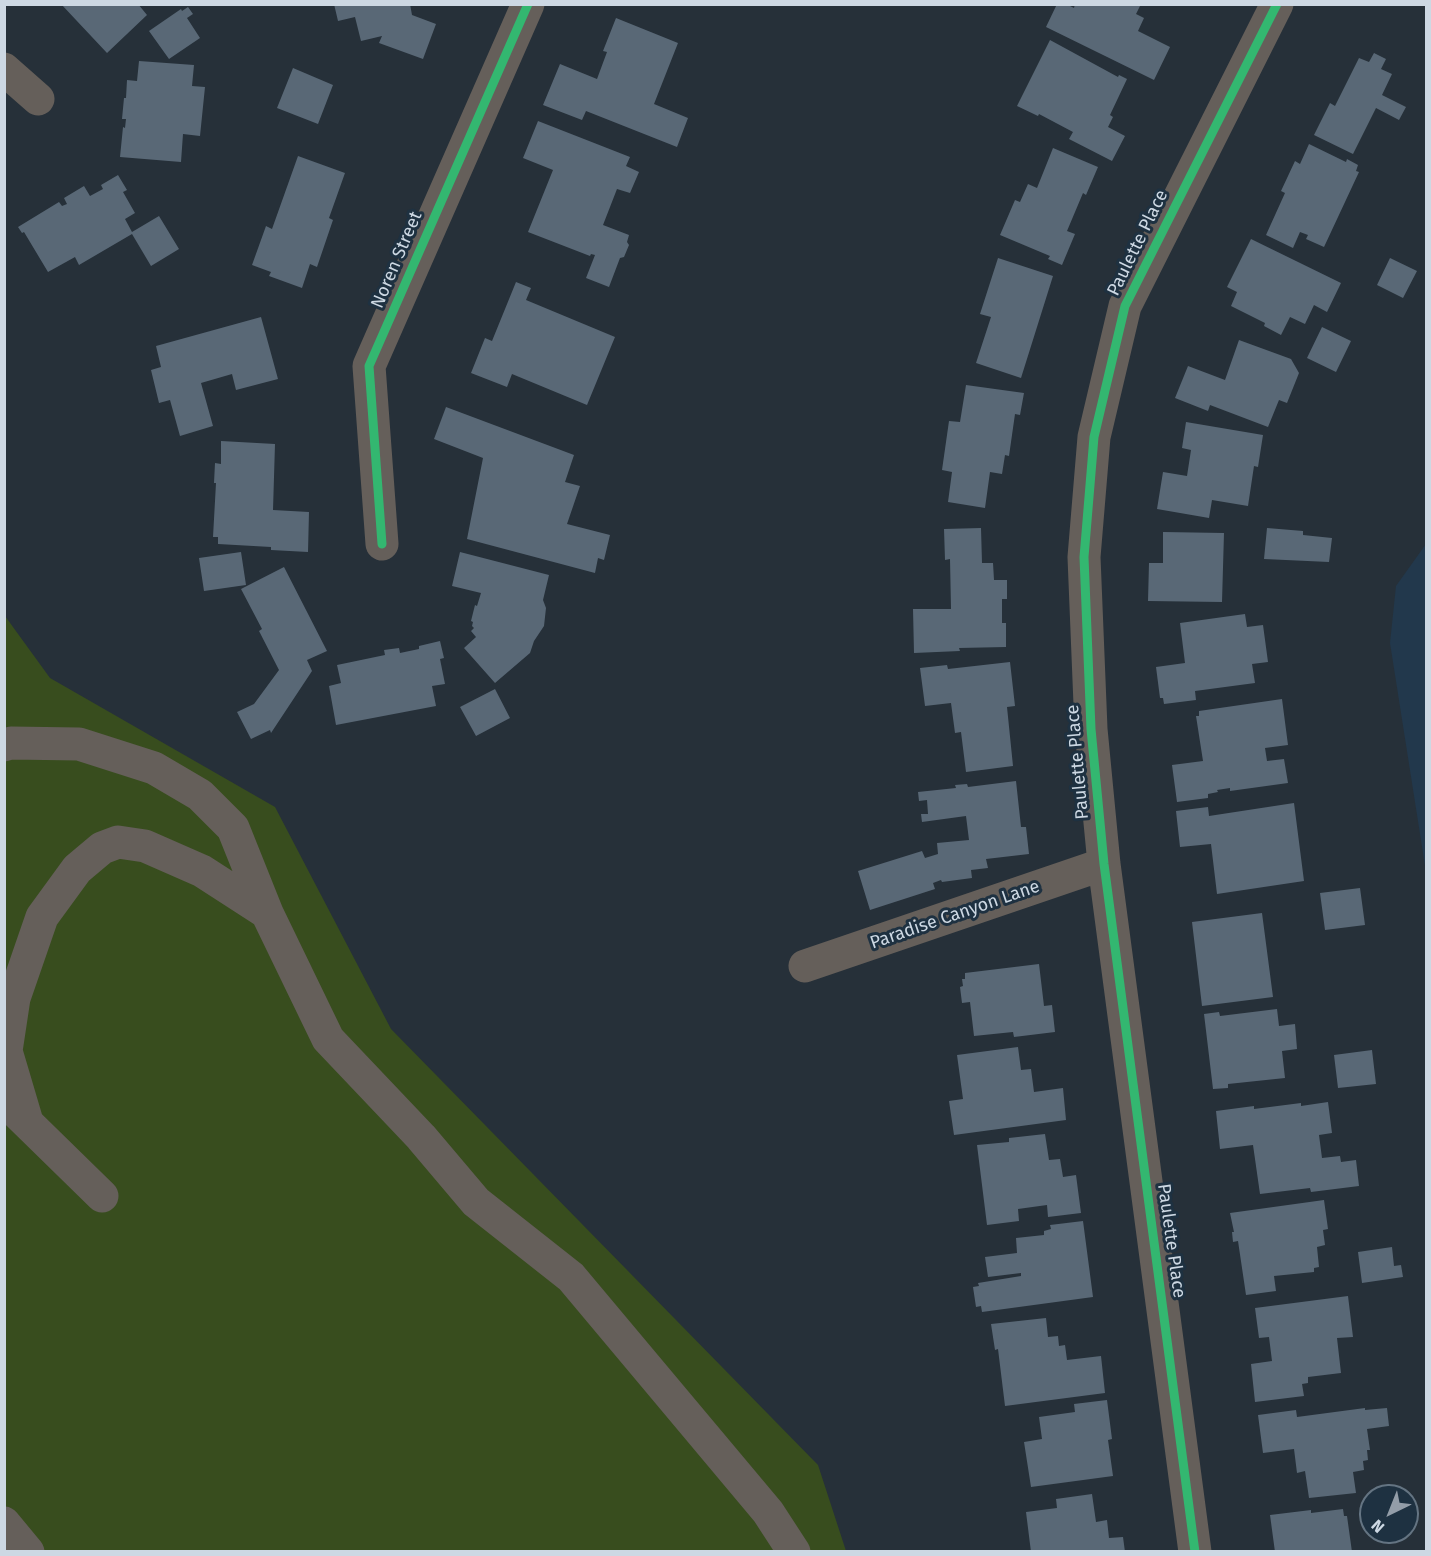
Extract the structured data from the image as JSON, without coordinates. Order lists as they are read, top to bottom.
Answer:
{
  "streets": {
    "street": ["Paulette Place", "Noren Street", "Paradise Canyon Lane"]
  },
  "crossings": [
    ["Paulette Place", "Paradise Canyon Lane"]
  ],
  "north": "bottom left"
}
